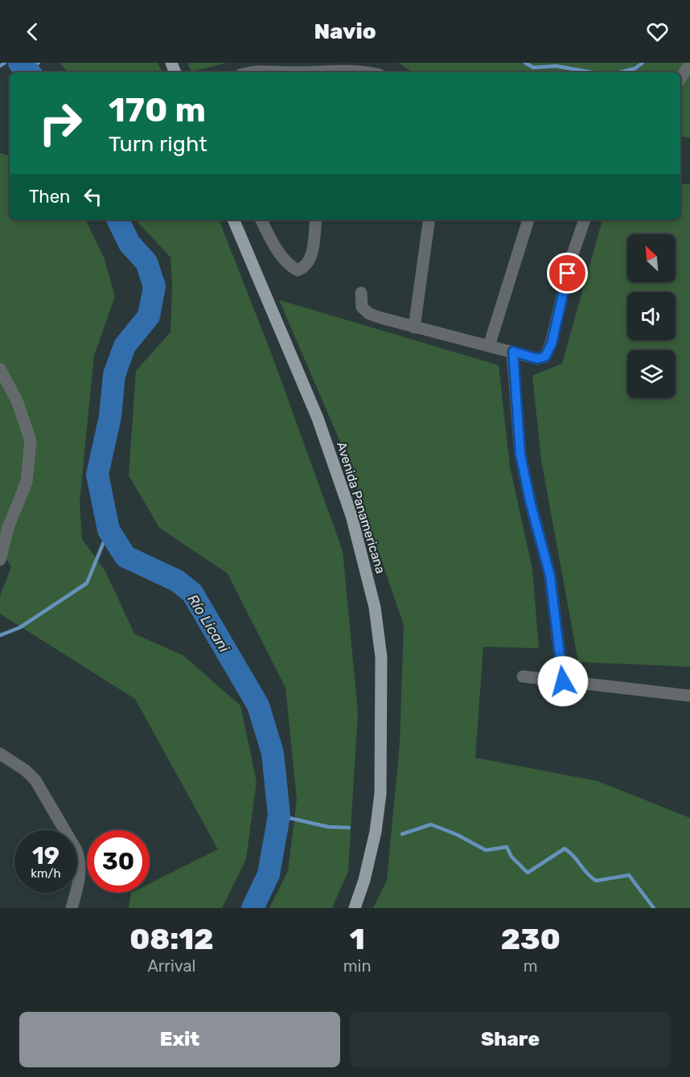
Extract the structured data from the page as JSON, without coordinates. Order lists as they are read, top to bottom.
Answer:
{
  "streets": {
    "main road": ["Avenida Panamericana"]
  },
  "water": ["Río Licani"],
  "north": "top left",
  "page": {
    "header": "Navio",
    "turn": ["170 m", "Turn right"],
    "then": "Then",
    "speed": "19 km/h",
    "limit": "30",
    "eta": [
      "08:12",
      "Arrival",
      "1",
      "min",
      "230",
      "m"
    ],
    "buttons": ["Exit", "Share"]
  }
}
